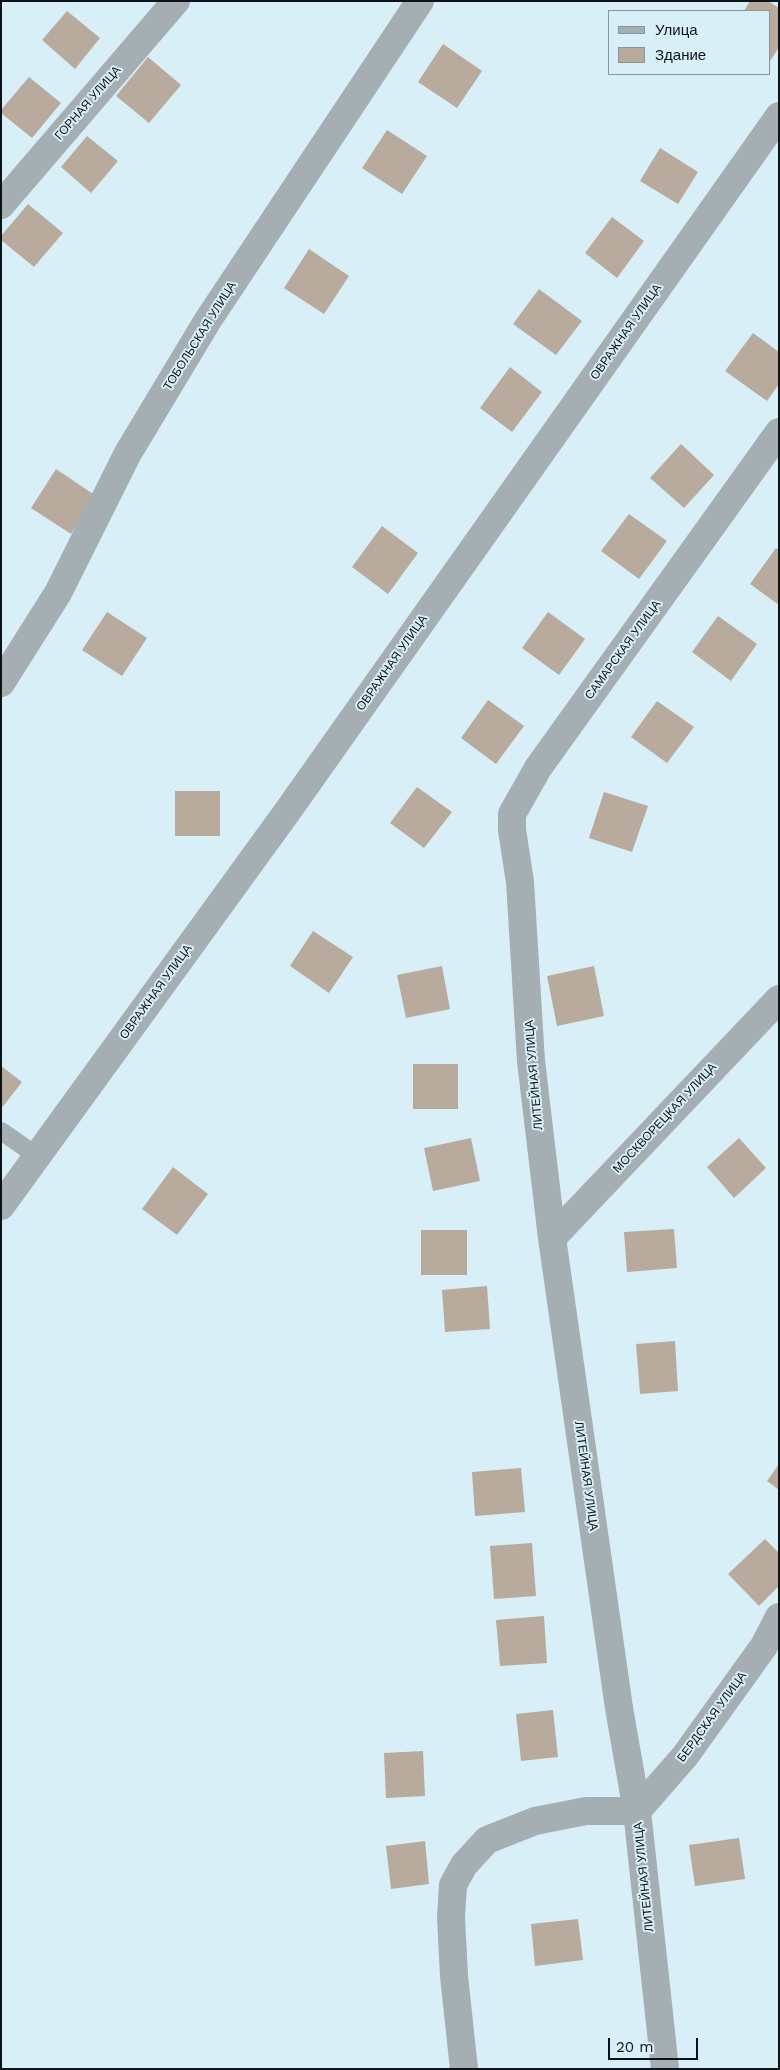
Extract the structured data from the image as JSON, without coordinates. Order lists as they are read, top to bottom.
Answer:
{
  "streets": {
    "street": [
      "ГОРНАЯ УЛИЦА",
      "ОВРАЖНАЯ УЛИЦА",
      "ТОБОЛЬСКАЯ УЛИЦА",
      "САМАРСКАЯ УЛИЦА",
      "ЛИТЕЙНАЯ УЛИЦА",
      "МОСКВОРЕЦКАЯ УЛИЦА",
      "БЕРДСКАЯ УЛИЦА"
    ]
  },
  "crossings": [
    ["САМАРСКАЯ УЛИЦА", "ЛИТЕЙНАЯ УЛИЦА"],
    ["ЛИТЕЙНАЯ УЛИЦА", "МОСКВОРЕЦКАЯ УЛИЦА"],
    ["ЛИТЕЙНАЯ УЛИЦА", "БЕРДСКАЯ УЛИЦА"]
  ],
  "legend": ["Улица", "Здание"],
  "scale_bar": "20 m"
}
